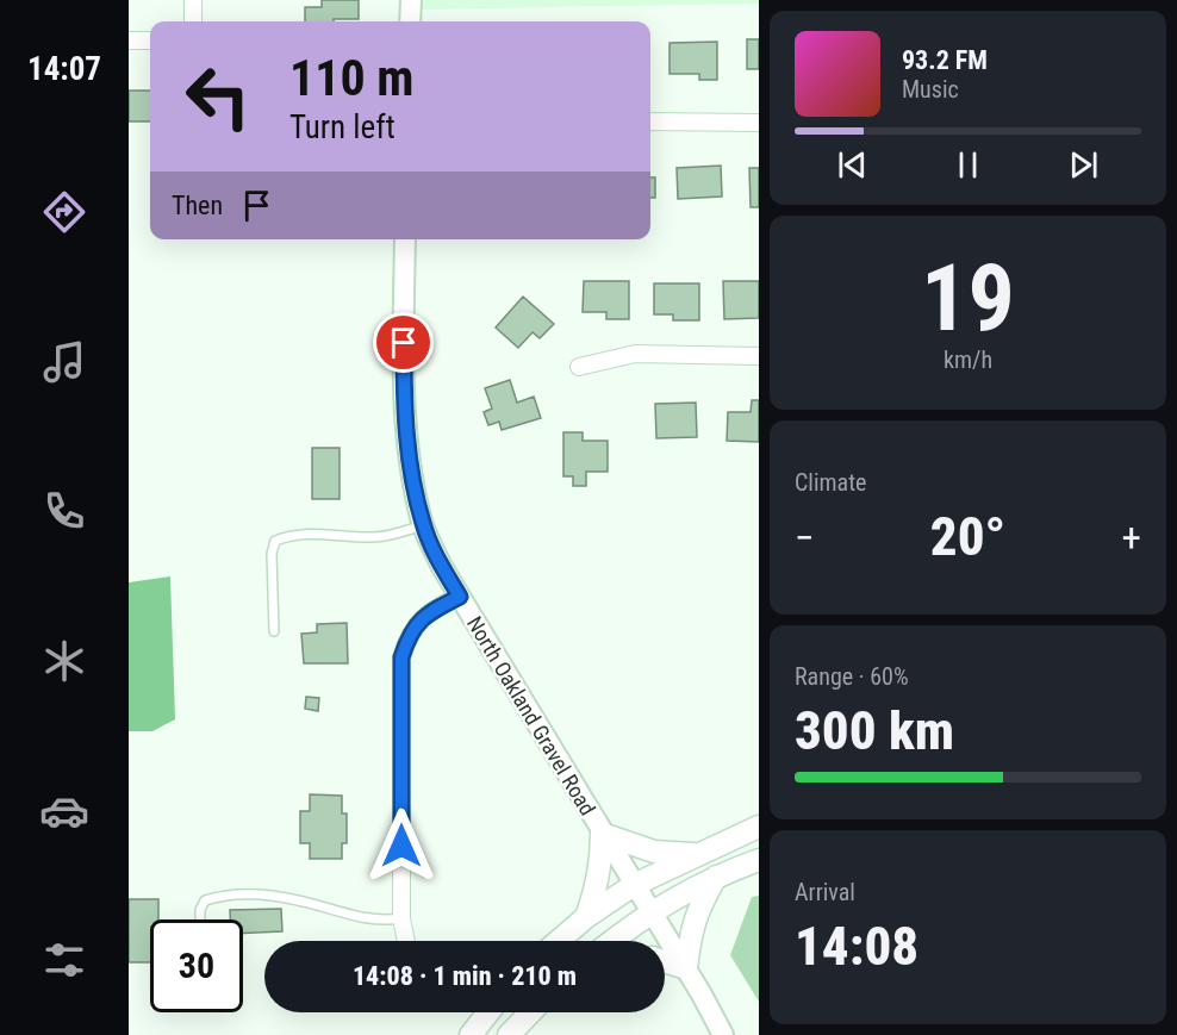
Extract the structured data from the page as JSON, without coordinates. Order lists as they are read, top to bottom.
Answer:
{
  "streets": {
    "street": ["North Oakland Gravel Road"]
  },
  "page": {
    "tabs": "14:07",
    "turn": ["110 m", "Turn left"],
    "song": ["93.2 FM", "Music"],
    "then": "Then",
    "tile": [
      ["19", "km/h"],
      "Climate",
      ["Range · 60%", "300 km"],
      ["Arrival", "14:08"]
    ],
    "heat": ["−", "20°", "+"],
    "limit": "30",
    "trip": "14:08 · 1 min · 210 m"
  }
}
